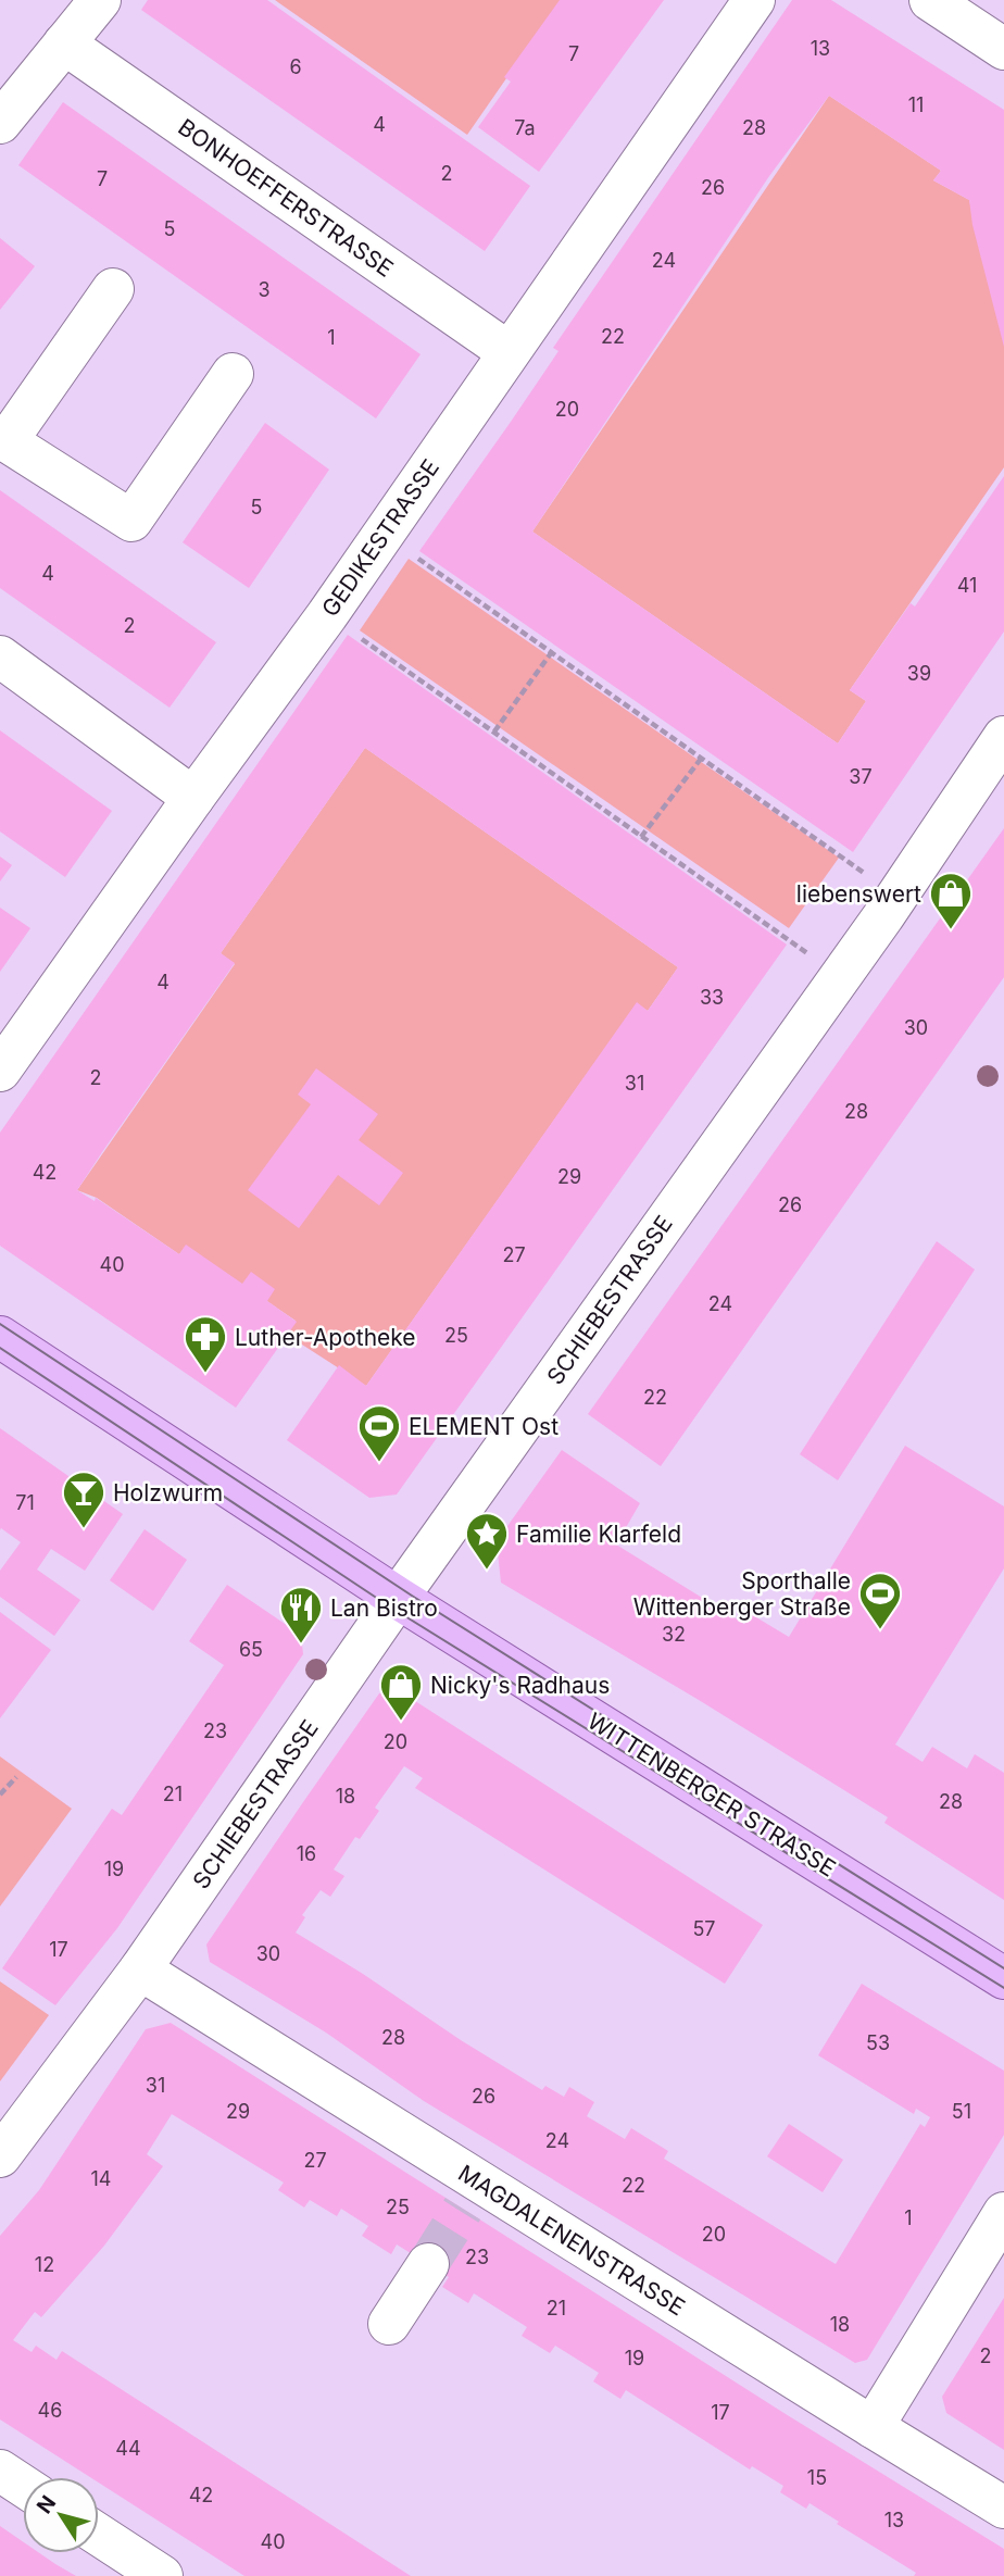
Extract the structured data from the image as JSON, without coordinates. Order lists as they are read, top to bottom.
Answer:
{
  "streets": {
    "main road": ["WITTENBERGER STRASSE"],
    "street": [
      "BONHOEFFERSTRASSE",
      "GEDIKESTRASSE",
      "SCHIEBESTRASSE",
      "MAGDALENENSTRASSE"
    ]
  },
  "crossings": [
    ["BONHOEFFERSTRASSE", "GEDIKESTRASSE"],
    ["SCHIEBESTRASSE", "WITTENBERGER STRASSE"],
    ["SCHIEBESTRASSE", "MAGDALENENSTRASSE"]
  ],
  "places": {
    "shop": ["liebenswert", "Nicky's Radhaus"],
    "pharmacy": ["Luther-Apotheke"],
    "sports": ["ELEMENT Ost", "Sporthalle Wittenberger Straße"],
    "bar": ["Holzwurm"],
    "place": ["Familie Klarfeld"],
    "restaurant": ["Lan Bistro"]
  },
  "house_numbers": [
    "13",
    "7",
    "6",
    "11",
    "4",
    "7a",
    "28",
    "2",
    "7",
    "26",
    "5",
    "24",
    "3",
    "22",
    "1",
    "20",
    "5",
    "4",
    "41",
    "2",
    "39",
    "37",
    "4",
    "33",
    "30",
    "2",
    "31",
    "28",
    "42",
    "29",
    "26",
    "27",
    "40",
    "24",
    "25",
    "22",
    "71",
    "32",
    "65",
    "23",
    "20",
    "21",
    "18",
    "28",
    "16",
    "19",
    "57",
    "17",
    "30",
    "28",
    "53",
    "31",
    "26",
    "29",
    "51",
    "24",
    "27",
    "14",
    "22",
    "25",
    "1",
    "20",
    "23",
    "12",
    "21",
    "18",
    "2",
    "19",
    "46",
    "17",
    "44",
    "15",
    "42",
    "13",
    "40"
  ],
  "north": "top left"
}
